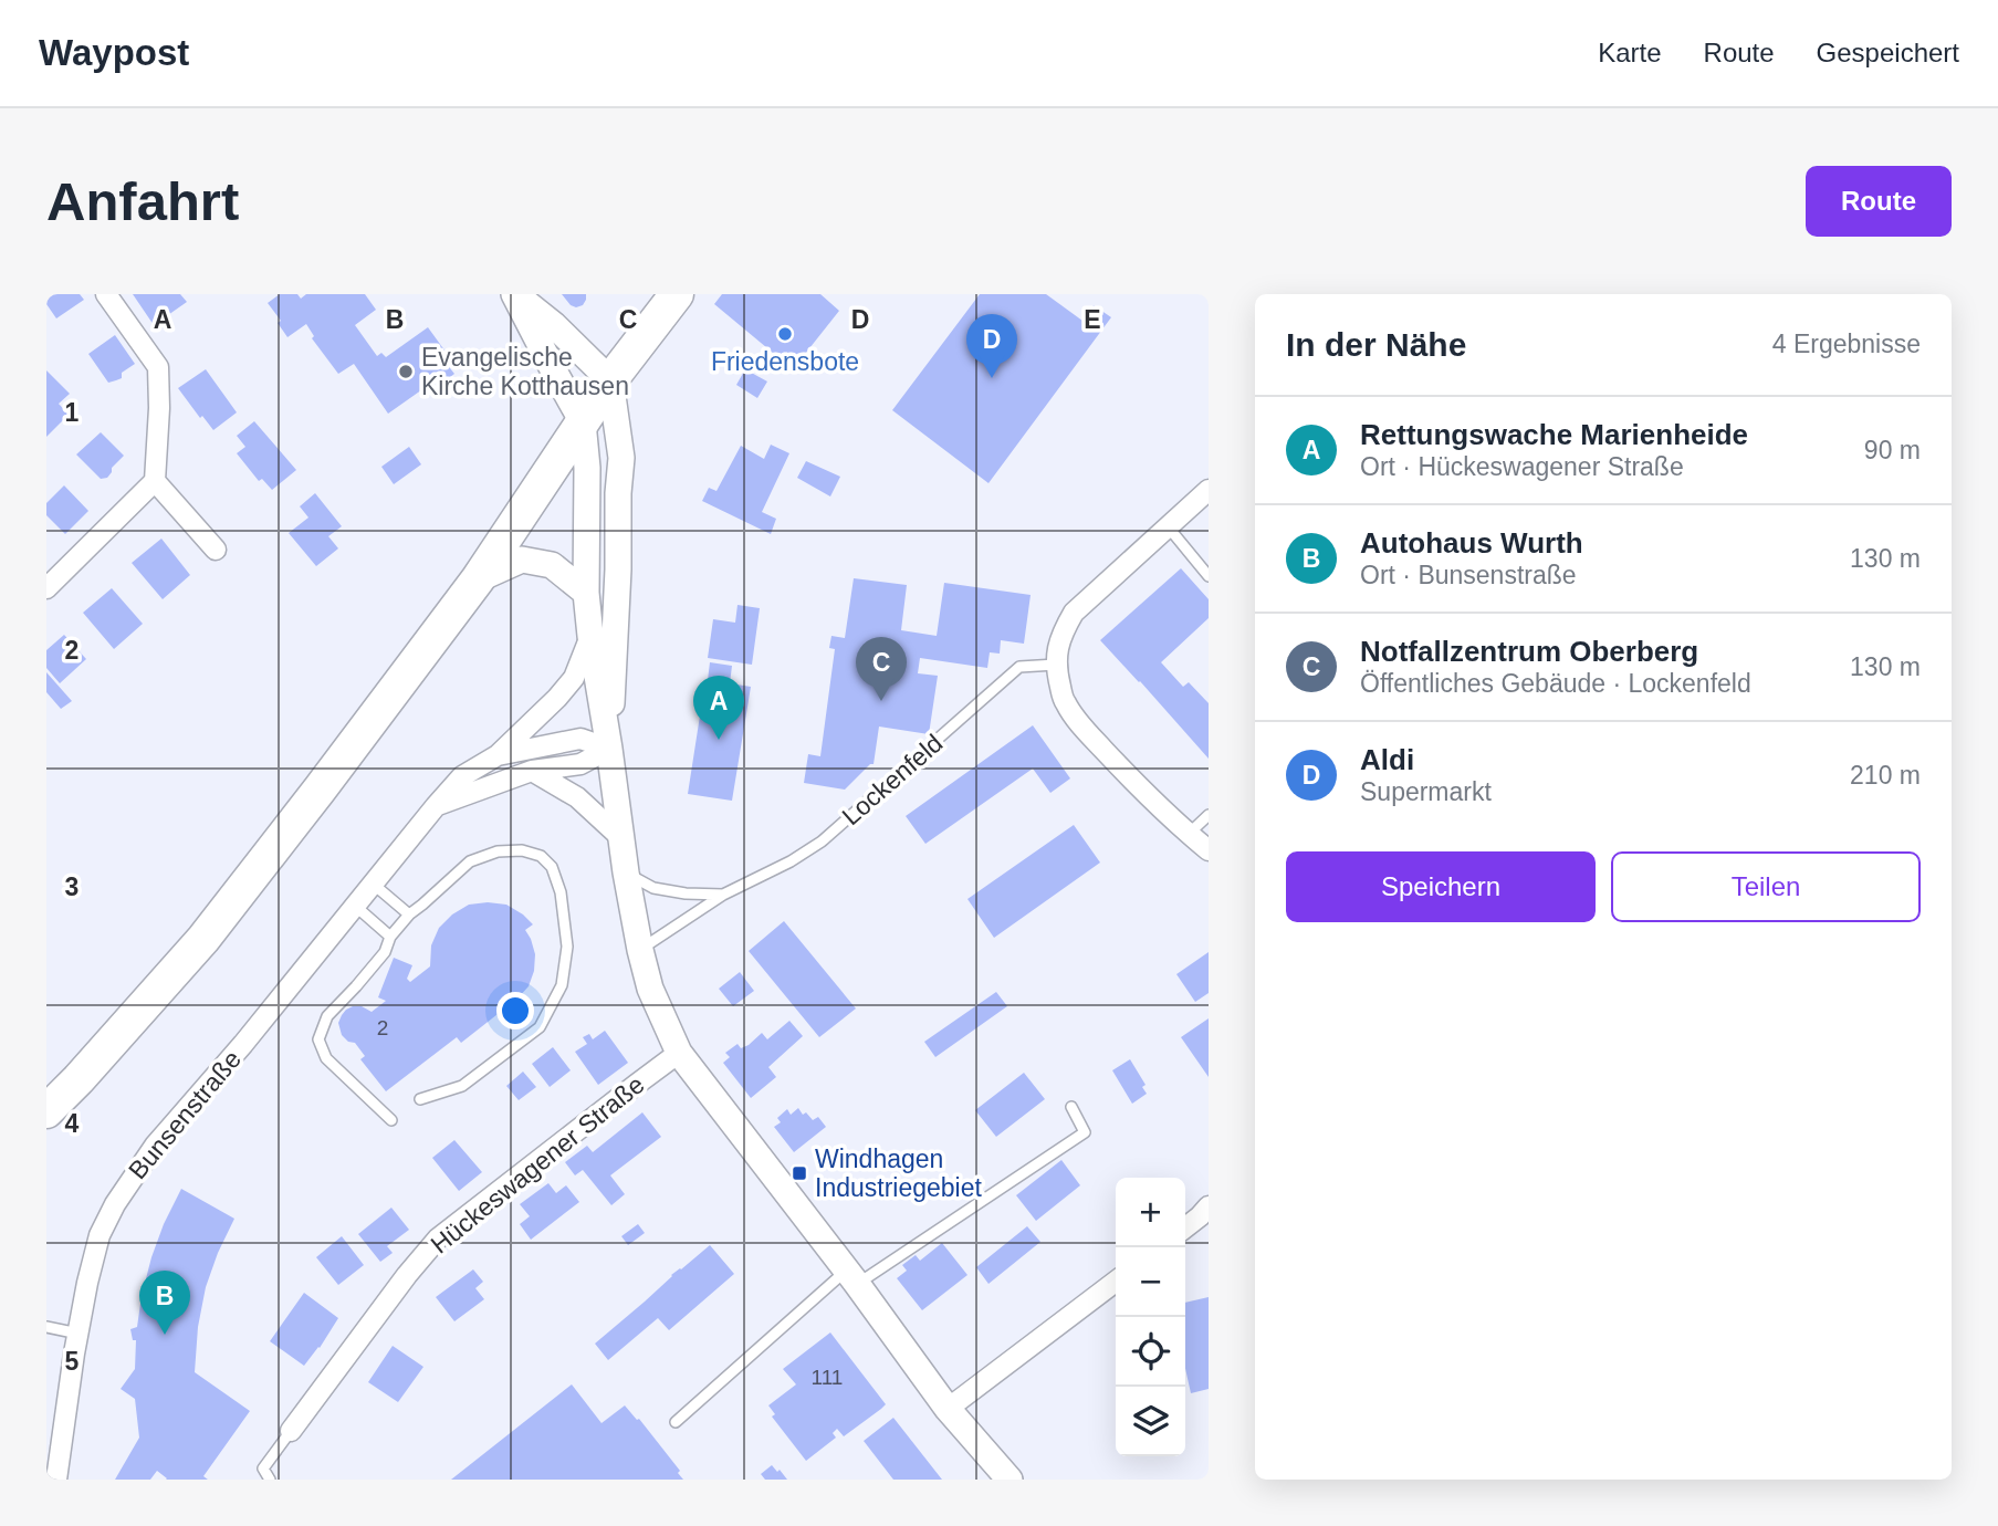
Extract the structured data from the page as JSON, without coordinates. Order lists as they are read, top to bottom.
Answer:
{
  "streets": {
    "street": ["Bunsenstraße", "Hückeswagener Straße"],
    "lane": ["Lockenfeld"]
  },
  "places": {
    "other": ["Friedensbote", "Evangelische Kirche Kotthausen"],
    "transit": ["Windhagen Industriegebiet"]
  },
  "house_numbers": ["2", "111"],
  "page": {
    "header": "Waypost",
    "nav": ["Karte", "Route", "Gespeichert"],
    "buttons": [
      "Route",
      ["Speichern", "Teilen"]
    ],
    "title": "Anfahrt",
    "heading": ["In der Nähe", "4 Ergebnisse"],
    "pins": [
      "D",
      "C",
      "A",
      "B"
    ],
    "list": [
      {
        "mark": "A",
        "name": "Rettungswache Marienheide",
        "note": "Ort · Hückeswagener Straße",
        "value": "90 m"
      },
      {
        "mark": "B",
        "name": "Autohaus Wurth",
        "note": "Ort · Bunsenstraße",
        "value": "130 m"
      },
      {
        "mark": "C",
        "name": "Notfallzentrum Oberberg",
        "note": "Öffentliches Gebäude · Lockenfeld",
        "value": "130 m"
      },
      {
        "mark": "D",
        "name": "Aldi",
        "note": "Supermarkt",
        "value": "210 m"
      }
    ],
    "map_buttons": ["+", "−"]
  },
  "grid": {
    "columns": [
      "A",
      "B",
      "C",
      "D",
      "E"
    ],
    "rows": [
      "1",
      "2",
      "3",
      "4",
      "5"
    ]
  }
}
